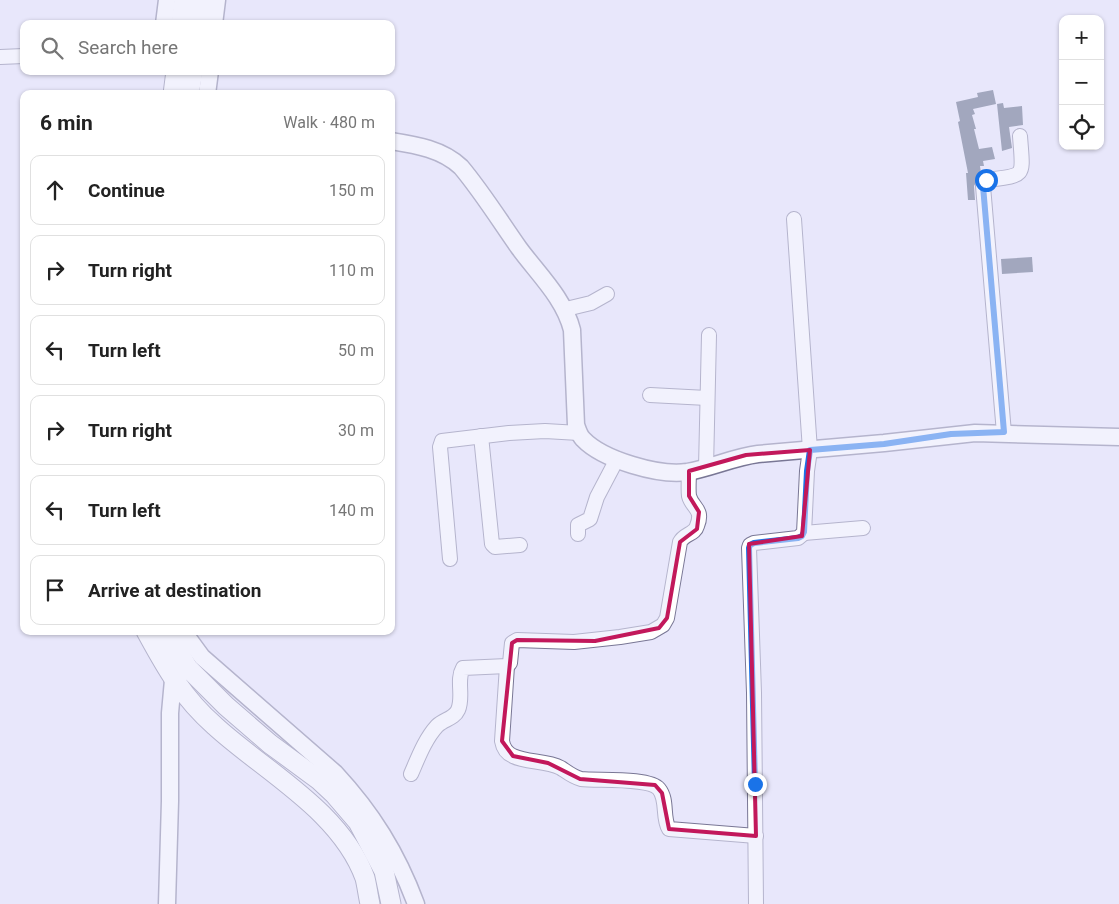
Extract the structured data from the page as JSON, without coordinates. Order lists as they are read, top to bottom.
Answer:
{
  "page": {
    "map_buttons": ["+", "−"],
    "search": "Search here",
    "heading": ["6 min", "Walk · 480 m"],
    "list": [
      ["Continue", "150 m"],
      ["Turn right", "110 m"],
      ["Turn left", "50 m"],
      ["Turn right", "30 m"],
      ["Turn left", "140 m"],
      "Arrive at destination"
    ]
  }
}
